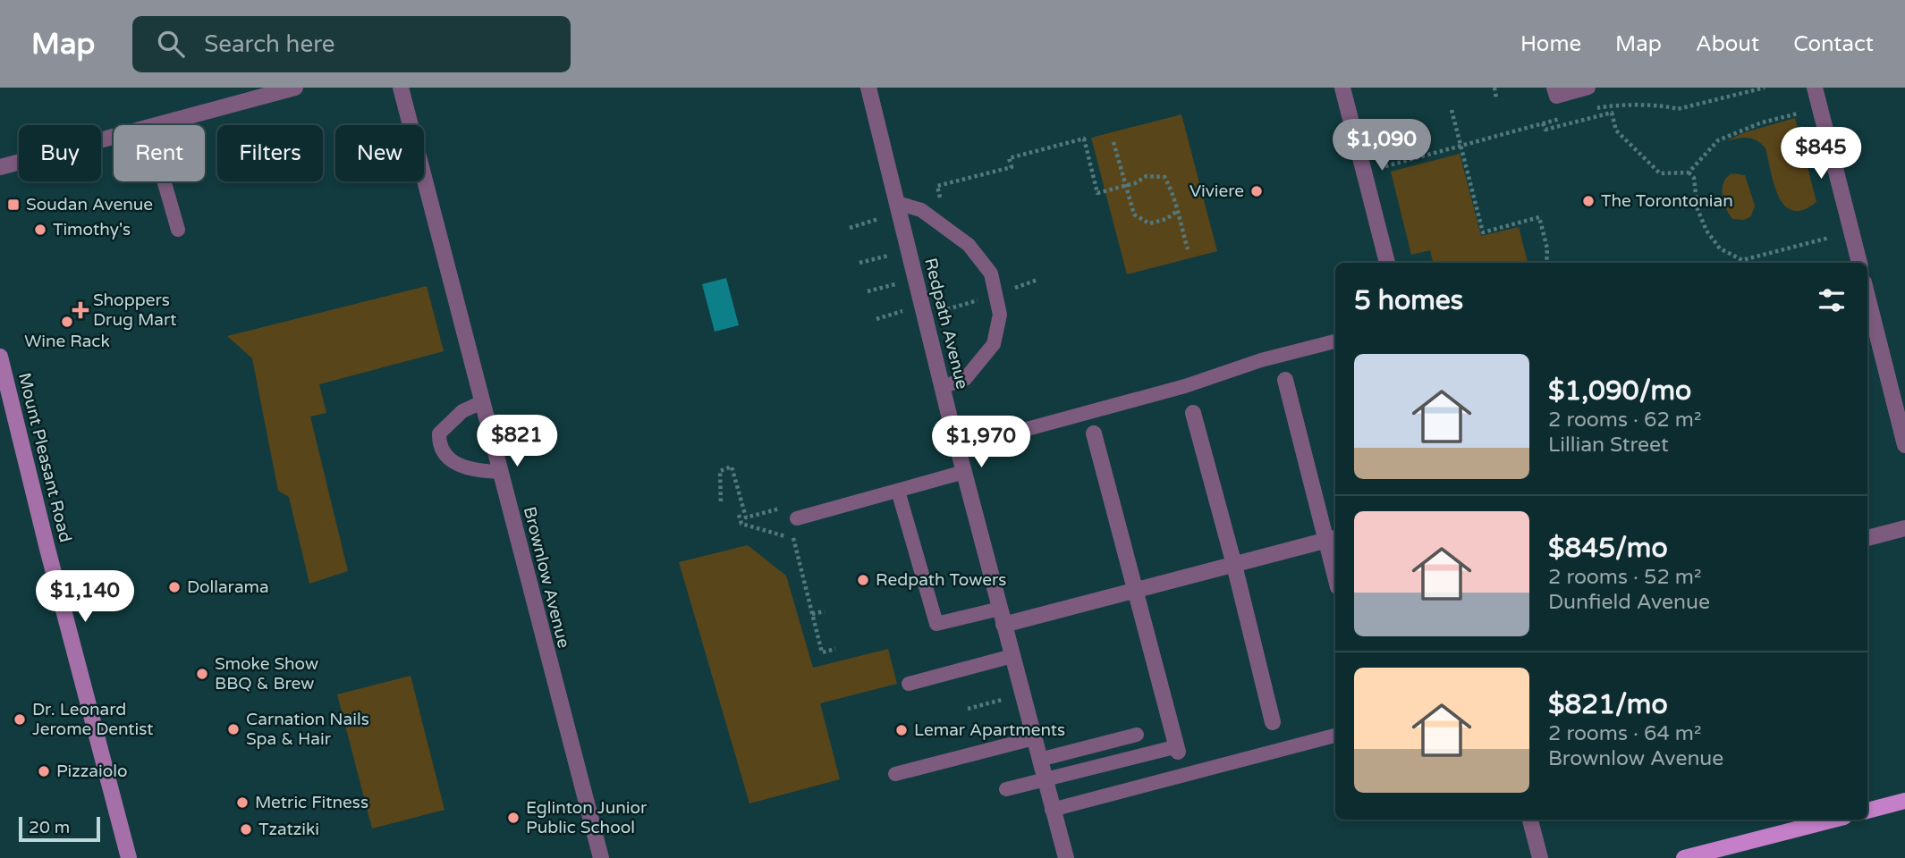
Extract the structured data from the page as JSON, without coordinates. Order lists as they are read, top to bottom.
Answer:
{
  "streets": {
    "main road": ["Mount Pleasant Road"],
    "street": ["Redpath Avenue", "Brownlow Avenue"]
  },
  "places": {
    "other": [
      "Viviere",
      "The Torontonian",
      "Timothy's",
      "Wine Rack",
      "Redpath Towers",
      "Dollarama",
      "Smoke Show BBQ & Brew",
      "Dr. Leonard Jerome Dentist",
      "Carnation Nails Spa & Hair",
      "Lemar Apartments",
      "Pizzaiolo",
      "Metric Fitness",
      "Eglinton Junior Public School",
      "Tzatziki"
    ],
    "transit": ["Soudan Avenue"],
    "health": ["Shoppers Drug Mart"]
  },
  "scale_bar": "20 m",
  "page": {
    "header": "Map",
    "search": "Search here",
    "nav": [
      "Home",
      "Map",
      "About",
      "Contact"
    ],
    "price": [
      "$1,090",
      "$845",
      "$821",
      "$1,970",
      "$1,140"
    ],
    "chip": [
      "Buy",
      "Rent",
      "Filters",
      "New"
    ],
    "heading": "5 homes",
    "list": [
      {
        "name": "$1,090/mo",
        "note": "2 rooms · 62 m² · Lillian Street"
      },
      {
        "name": "$845/mo",
        "note": "2 rooms · 52 m² · Dunfield Avenue"
      },
      {
        "name": "$821/mo",
        "note": "2 rooms · 64 m² · Brownlow Avenue"
      }
    ],
    "scale": "20 m"
  }
}
